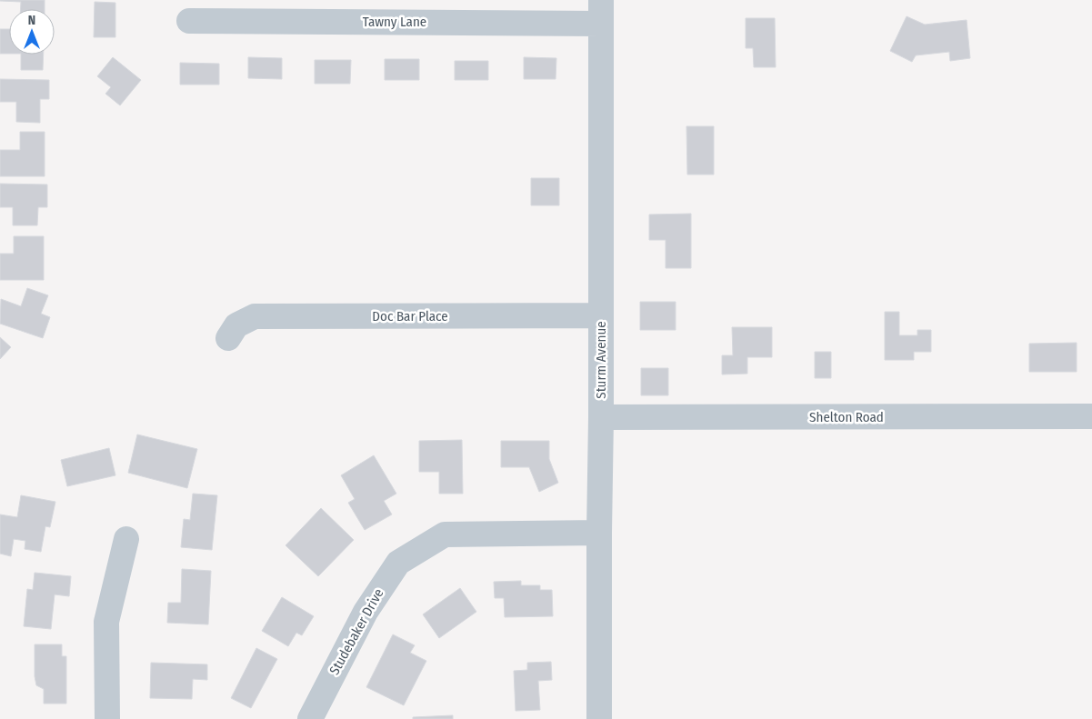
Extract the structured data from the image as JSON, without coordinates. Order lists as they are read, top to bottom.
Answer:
{
  "streets": {
    "street": [
      "Tawny Lane",
      "Doc Bar Place",
      "Sturm Avenue",
      "Shelton Road",
      "Studebaker Drive"
    ]
  },
  "crossings": [
    ["Tawny Lane", "Sturm Avenue"],
    ["Doc Bar Place", "Sturm Avenue"],
    ["Sturm Avenue", "Shelton Road"],
    ["Sturm Avenue", "Studebaker Drive"]
  ],
  "north": "top"
}
